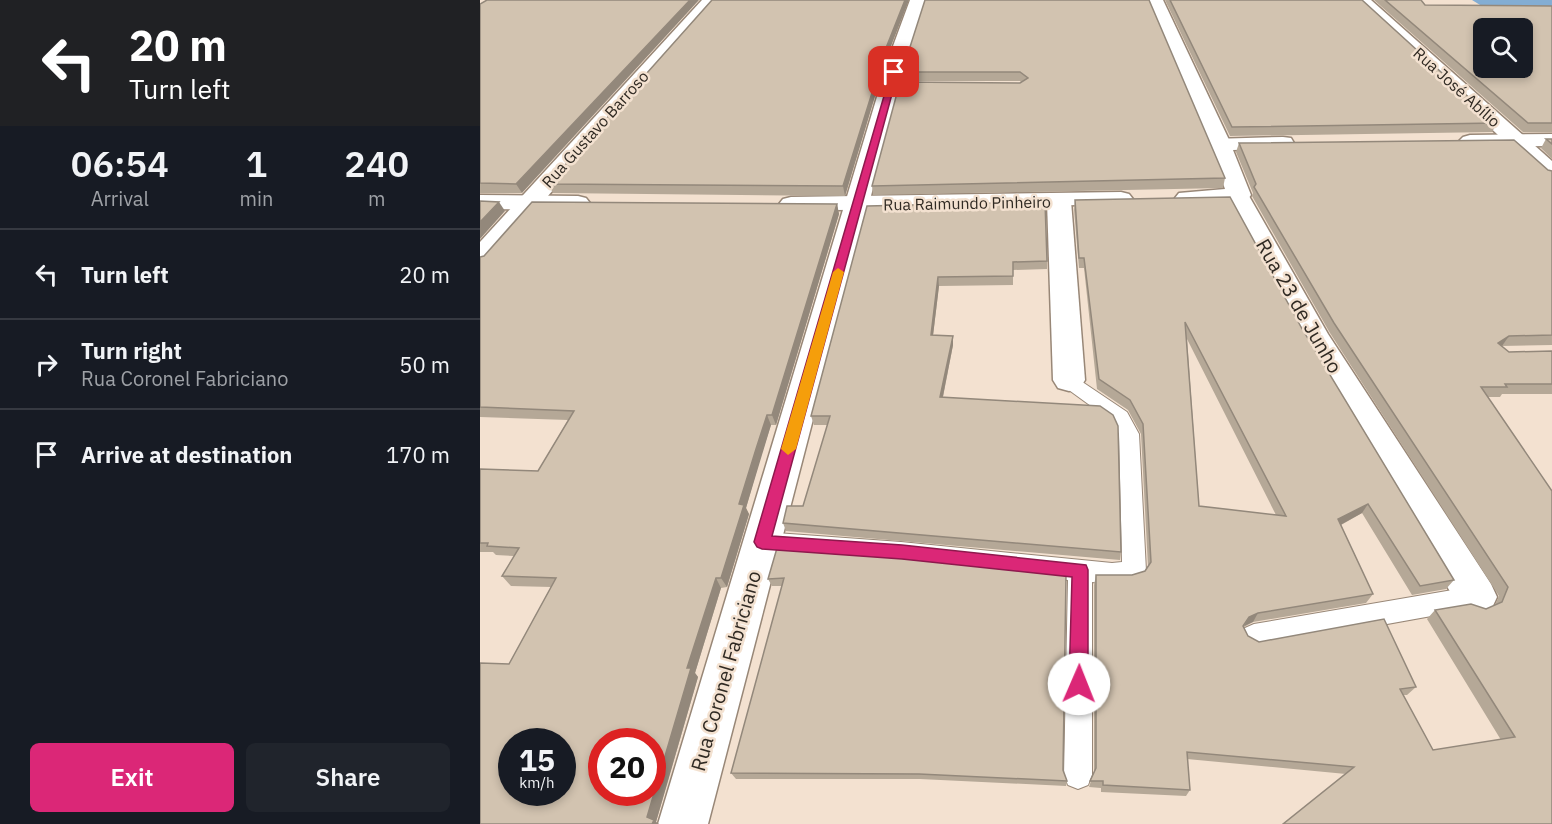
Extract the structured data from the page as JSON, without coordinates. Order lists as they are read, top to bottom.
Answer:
{
  "streets": {
    "street": [
      "Rua José Abílio",
      "Rua Gustavo Barroso",
      "Rua Raimundo Pinheiro",
      "Rua 23 de Junho",
      "Rua Coronel Fabriciano"
    ]
  },
  "crossings": [
    ["Rua Raimundo Pinheiro", "Rua 23 de Junho"],
    ["Rua Raimundo Pinheiro", "Rua Coronel Fabriciano"]
  ],
  "page": {
    "turn": ["20 m", "Turn left"],
    "eta": [
      "06:54",
      "Arrival",
      "1",
      "min",
      "240",
      "m"
    ],
    "list": [
      {
        "name": "Turn left",
        "value": "20 m"
      },
      {
        "name": "Turn right",
        "note": "Rua Coronel Fabriciano",
        "value": "50 m"
      },
      {
        "name": "Arrive at destination",
        "value": "170 m"
      }
    ],
    "speed": "15 km/h",
    "limit": "20",
    "buttons": ["Exit", "Share"]
  }
}
